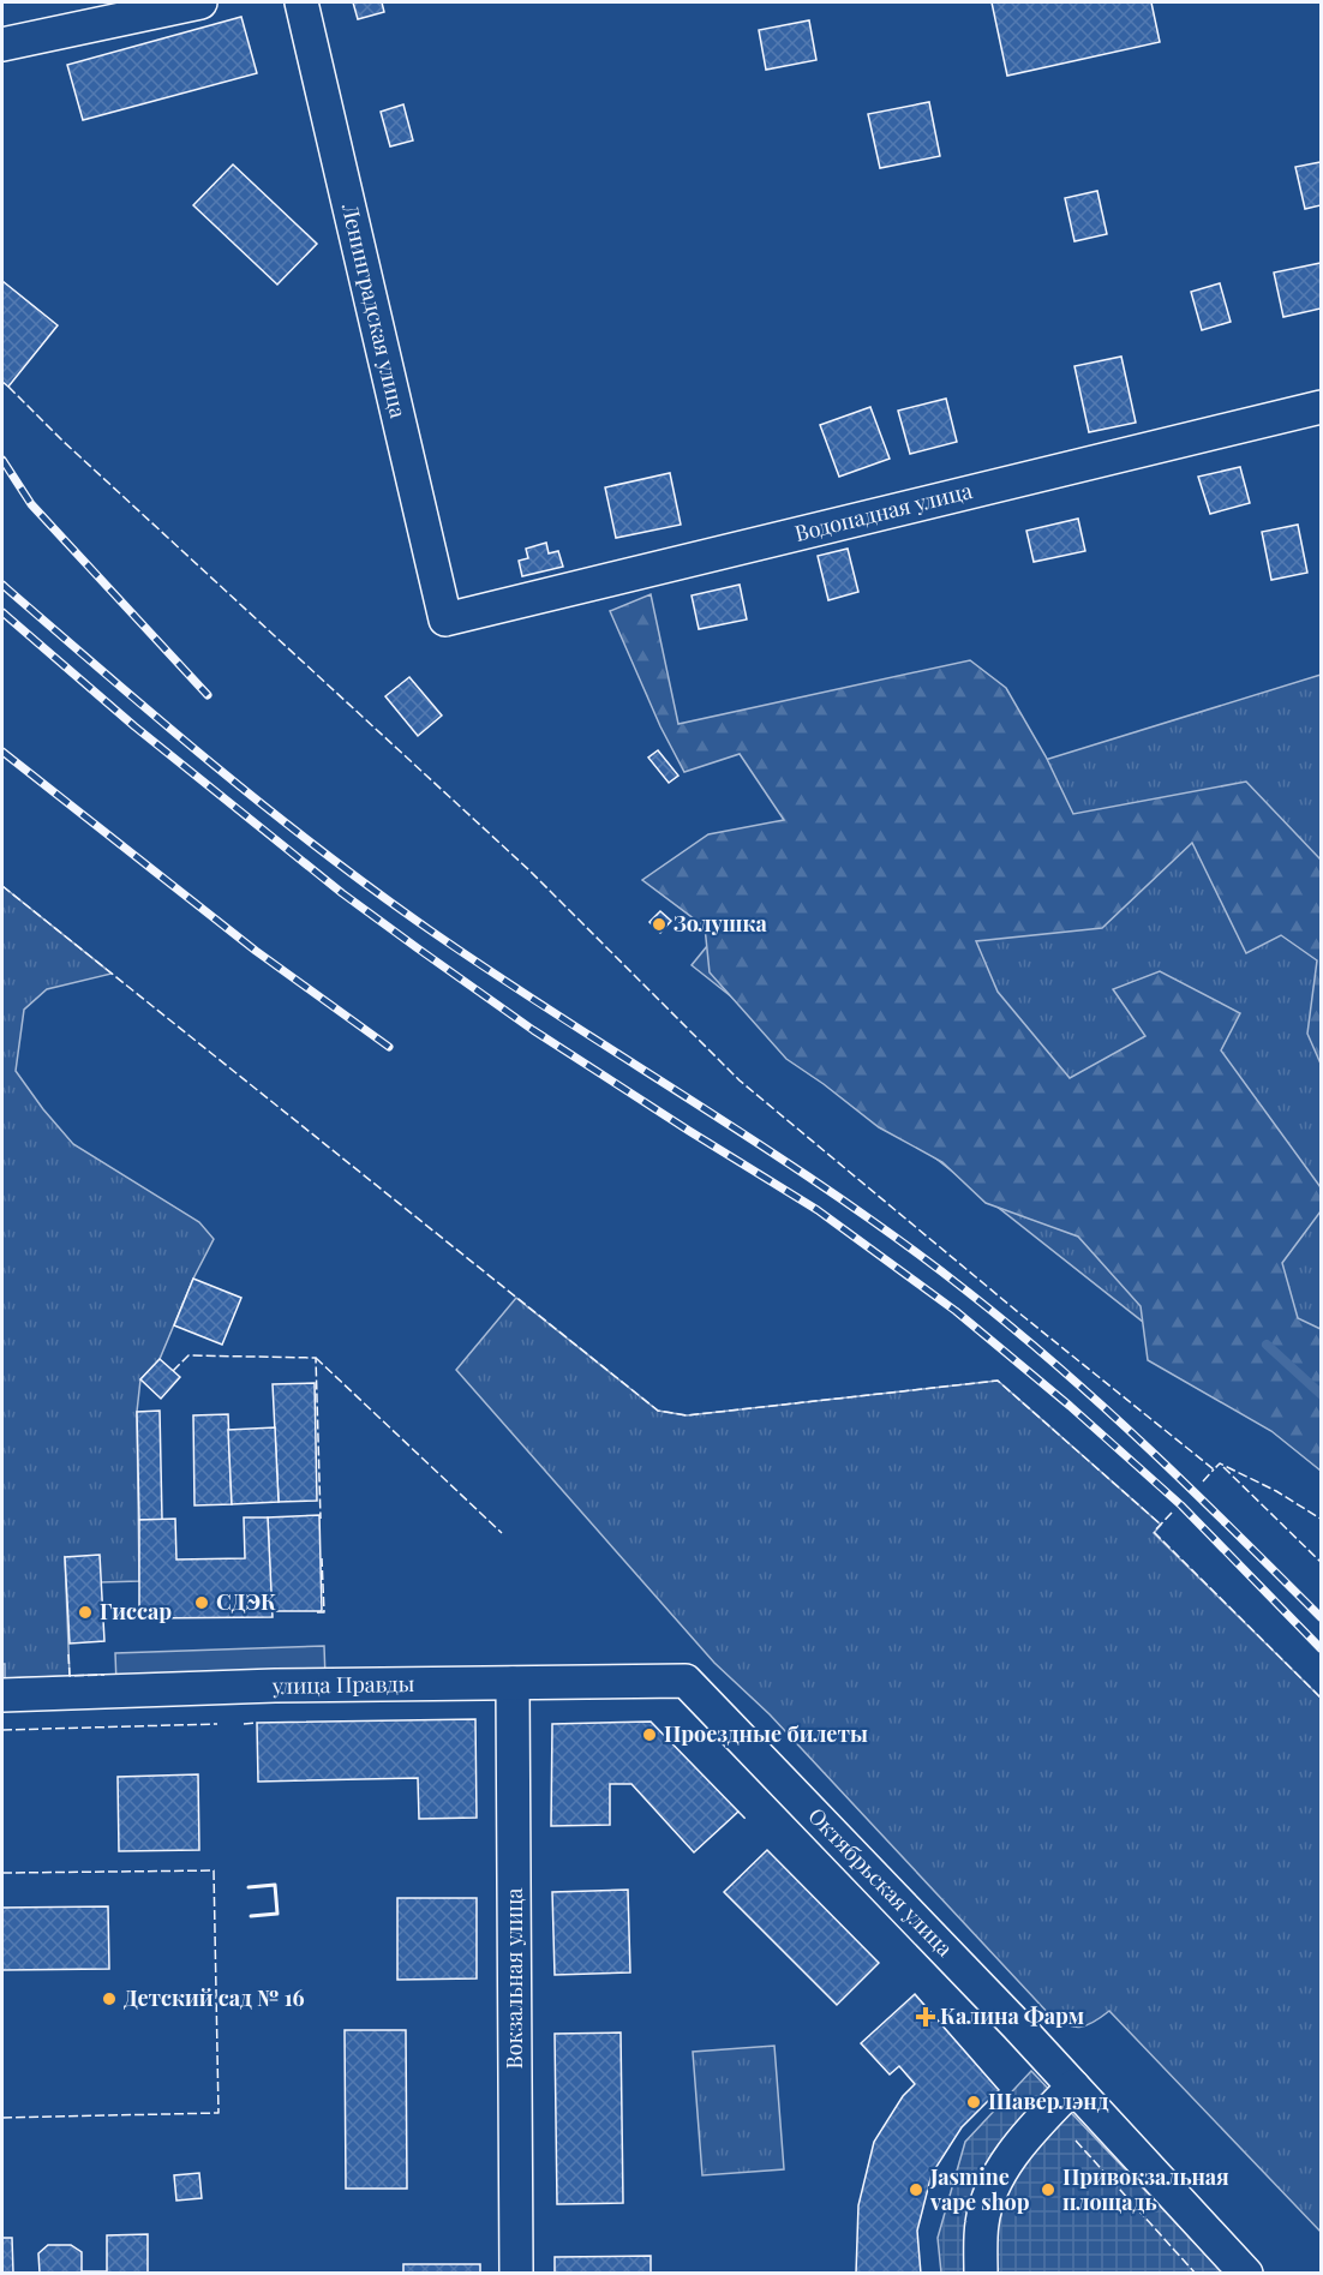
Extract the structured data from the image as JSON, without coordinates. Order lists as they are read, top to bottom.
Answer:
{
  "streets": {
    "street": [
      "Ленинградская улица",
      "Водопадная улица",
      "улица Правды",
      "Октябрьская улица",
      "Вокзальная улица"
    ]
  },
  "crossings": [
    ["Ленинградская улица", "Водопадная улица"],
    ["улица Правды", "Октябрьская улица"],
    ["улица Правды", "Вокзальная улица"]
  ],
  "places": {
    "other": [
      "Золушка",
      "СДЭК",
      "Гиссар",
      "Проездные билеты",
      "Детский сад № 16",
      "Шаверлэнд",
      "Jasmine vape shop",
      "Привокзальная площадь"
    ],
    "health": ["Калина Фарм"]
  }
}
